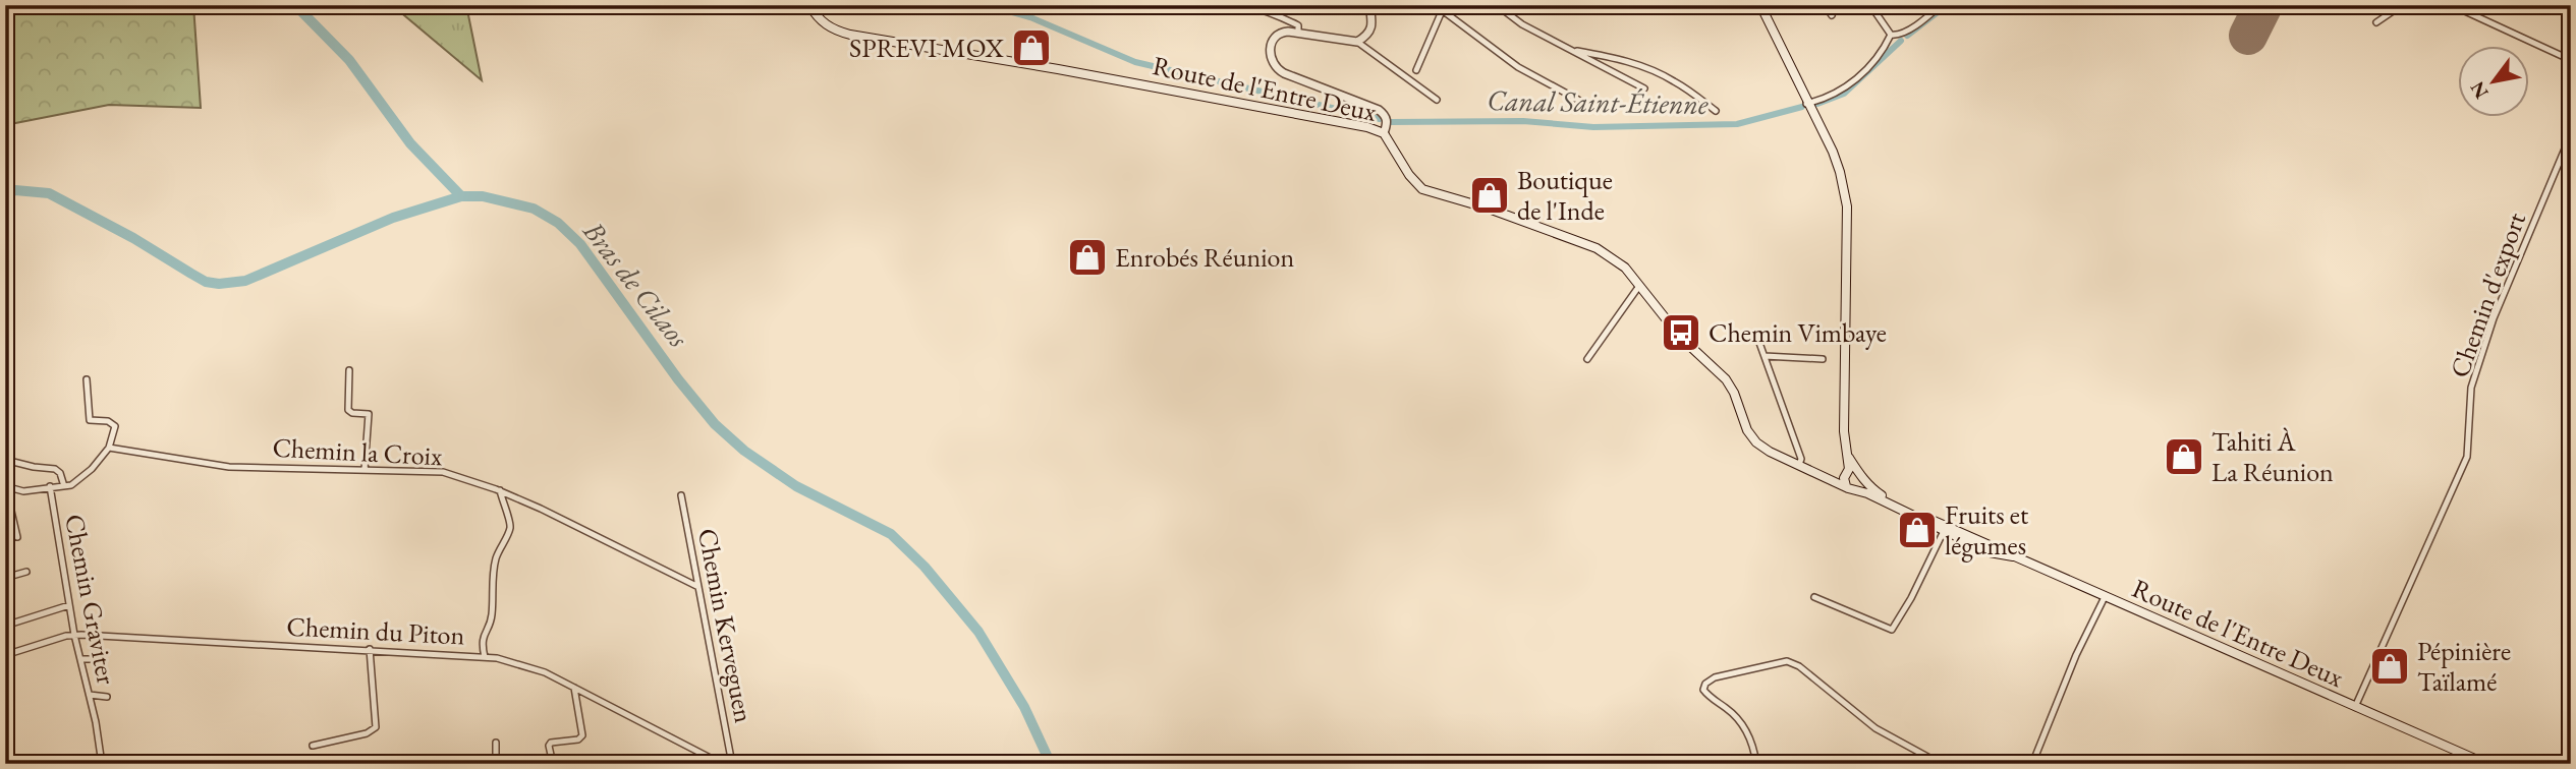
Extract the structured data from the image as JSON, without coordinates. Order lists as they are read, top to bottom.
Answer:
{
  "streets": {
    "main road": ["Route de l'Entre Deux"],
    "street": [
      "Chemin d'export",
      "Chemin la Croix",
      "Chemin Graviter",
      "Chemin Kerveguen",
      "Chemin du Piton"
    ]
  },
  "crossings": [
    ["Route de l'Entre Deux", "Chemin d'export"],
    ["Chemin la Croix", "Chemin Kerveguen"],
    ["Chemin Graviter", "Chemin du Piton"]
  ],
  "water": ["Canal Saint-Étienne", "Bras de Cilaos"],
  "places": {
    "shop": [
      "SPREVI MOX",
      "Boutique de l'Inde",
      "Enrobés Réunion",
      "Tahiti À La Réunion",
      "Fruits et légumes",
      "Pépinière Taïlamé"
    ],
    "bus stop": ["Chemin Vimbaye"]
  },
  "north": "bottom left"
}
